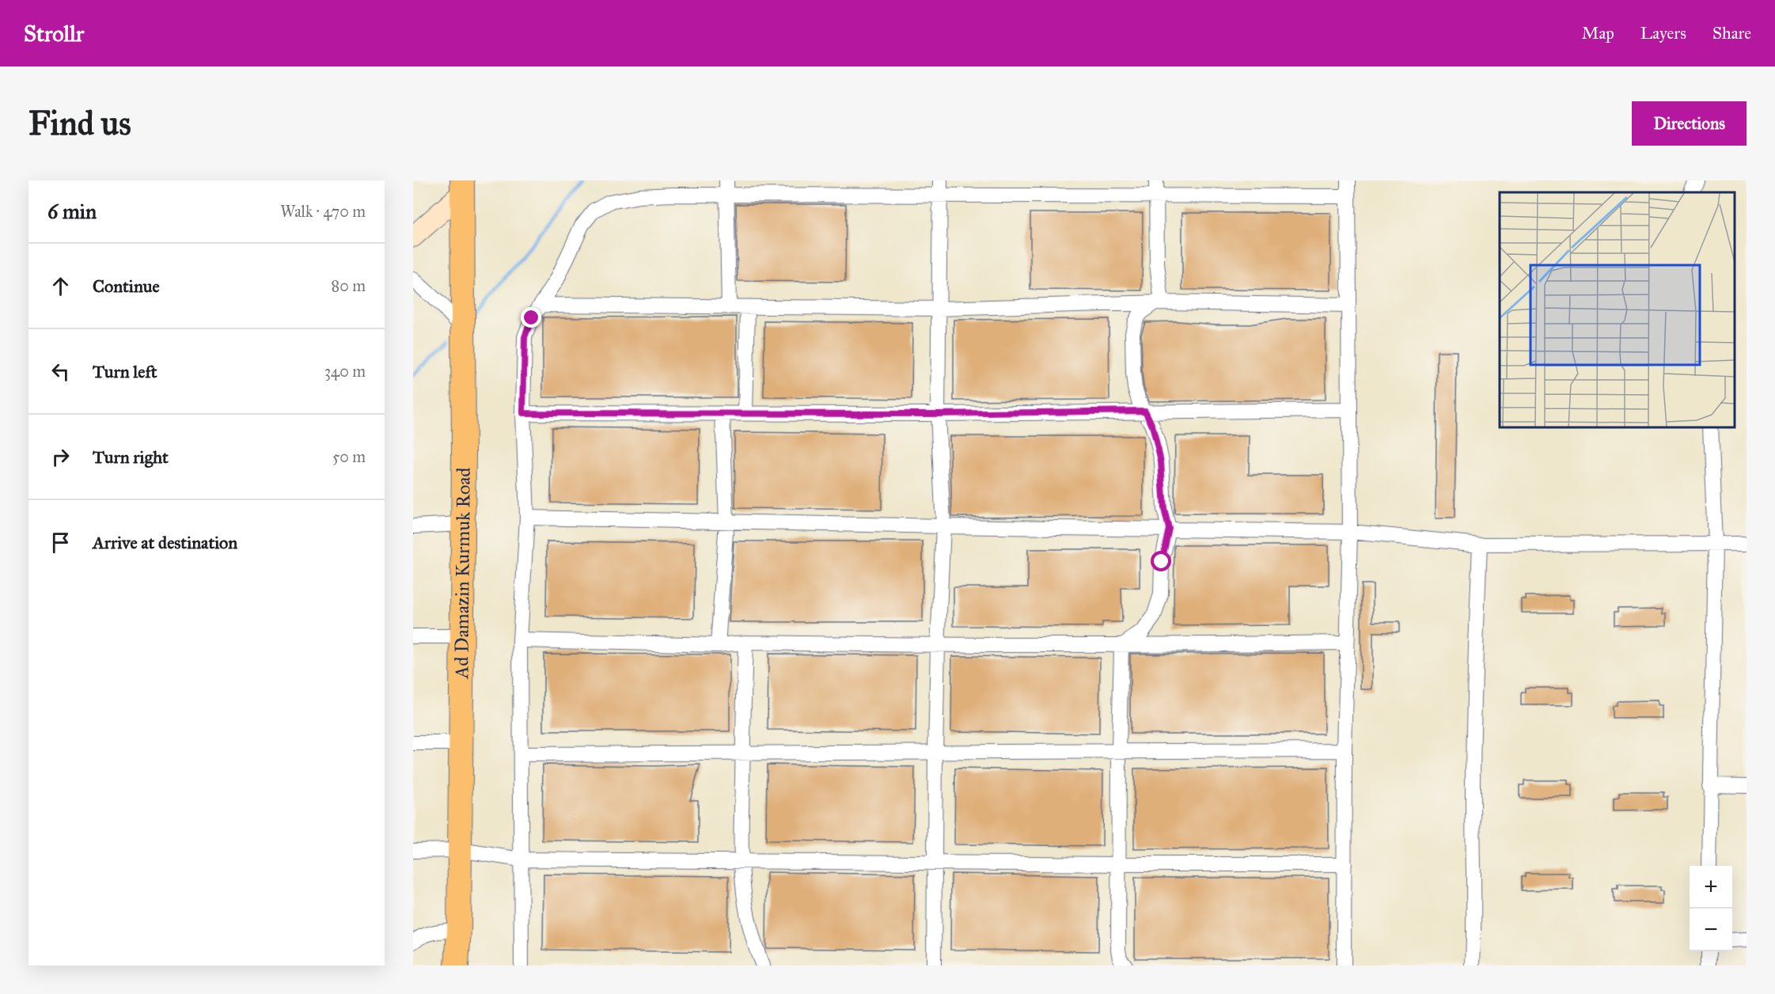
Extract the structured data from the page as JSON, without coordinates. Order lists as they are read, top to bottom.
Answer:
{
  "streets": {
    "highway": ["Ad Damazin Kurmuk Road"]
  },
  "page": {
    "header": "Strollr",
    "nav": ["Map", "Layers", "Share"],
    "buttons": "Directions",
    "title": "Find us",
    "heading": ["6 min", "Walk · 470 m"],
    "list": [
      ["Continue", "80 m"],
      ["Turn left", "340 m"],
      ["Turn right", "50 m"],
      "Arrive at destination"
    ],
    "map_buttons": ["+", "−"]
  }
}
